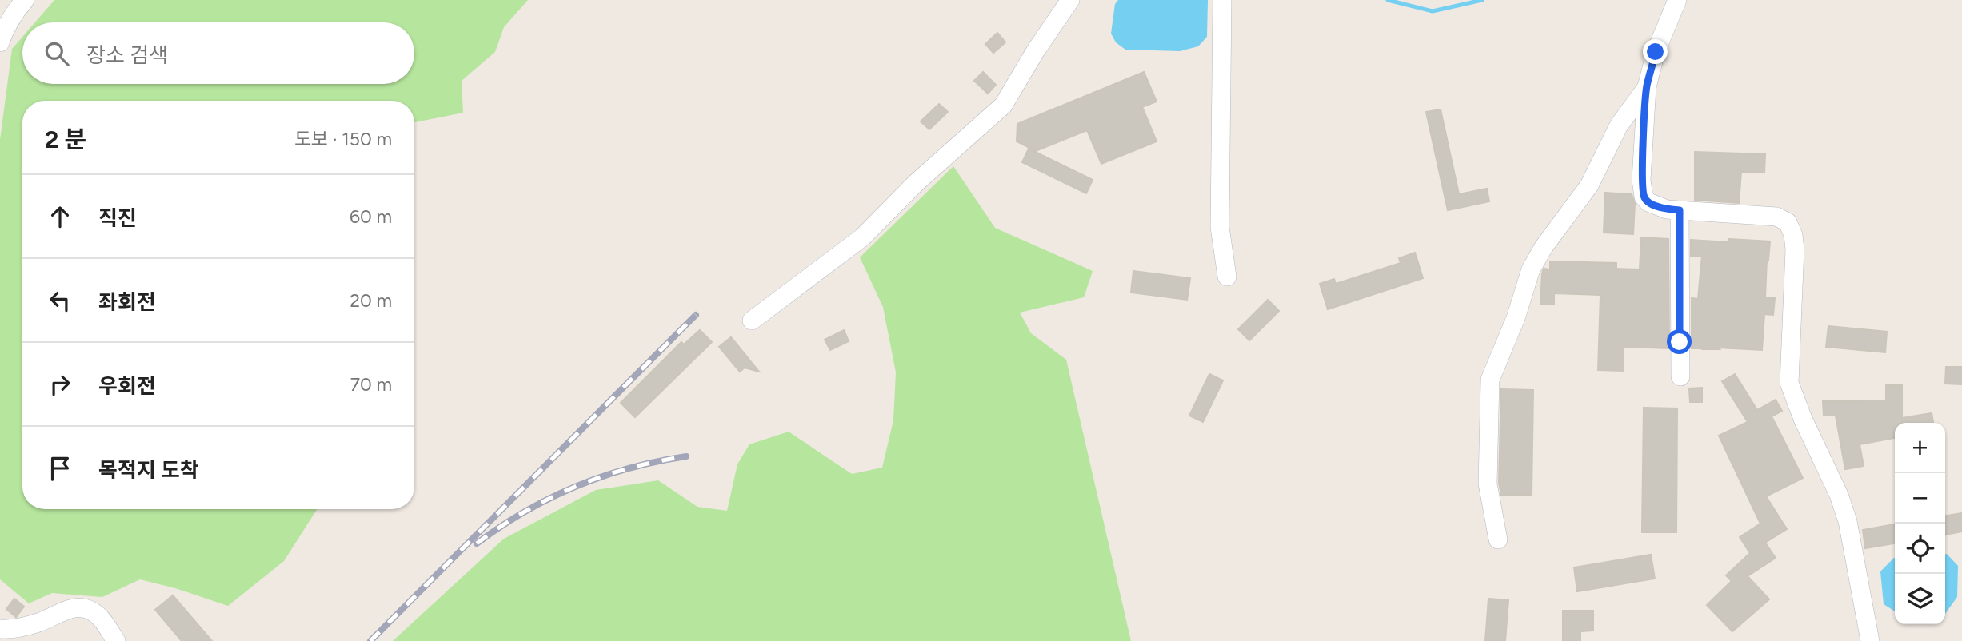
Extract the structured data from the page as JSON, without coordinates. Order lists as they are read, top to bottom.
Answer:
{
  "page": {
    "search": "장소 검색",
    "heading": ["2 분", "도보 · 150 m"],
    "list": [
      ["직진", "60 m"],
      ["좌회전", "20 m"],
      ["우회전", "70 m"],
      "목적지 도착"
    ],
    "map_buttons": ["+", "−"]
  }
}
